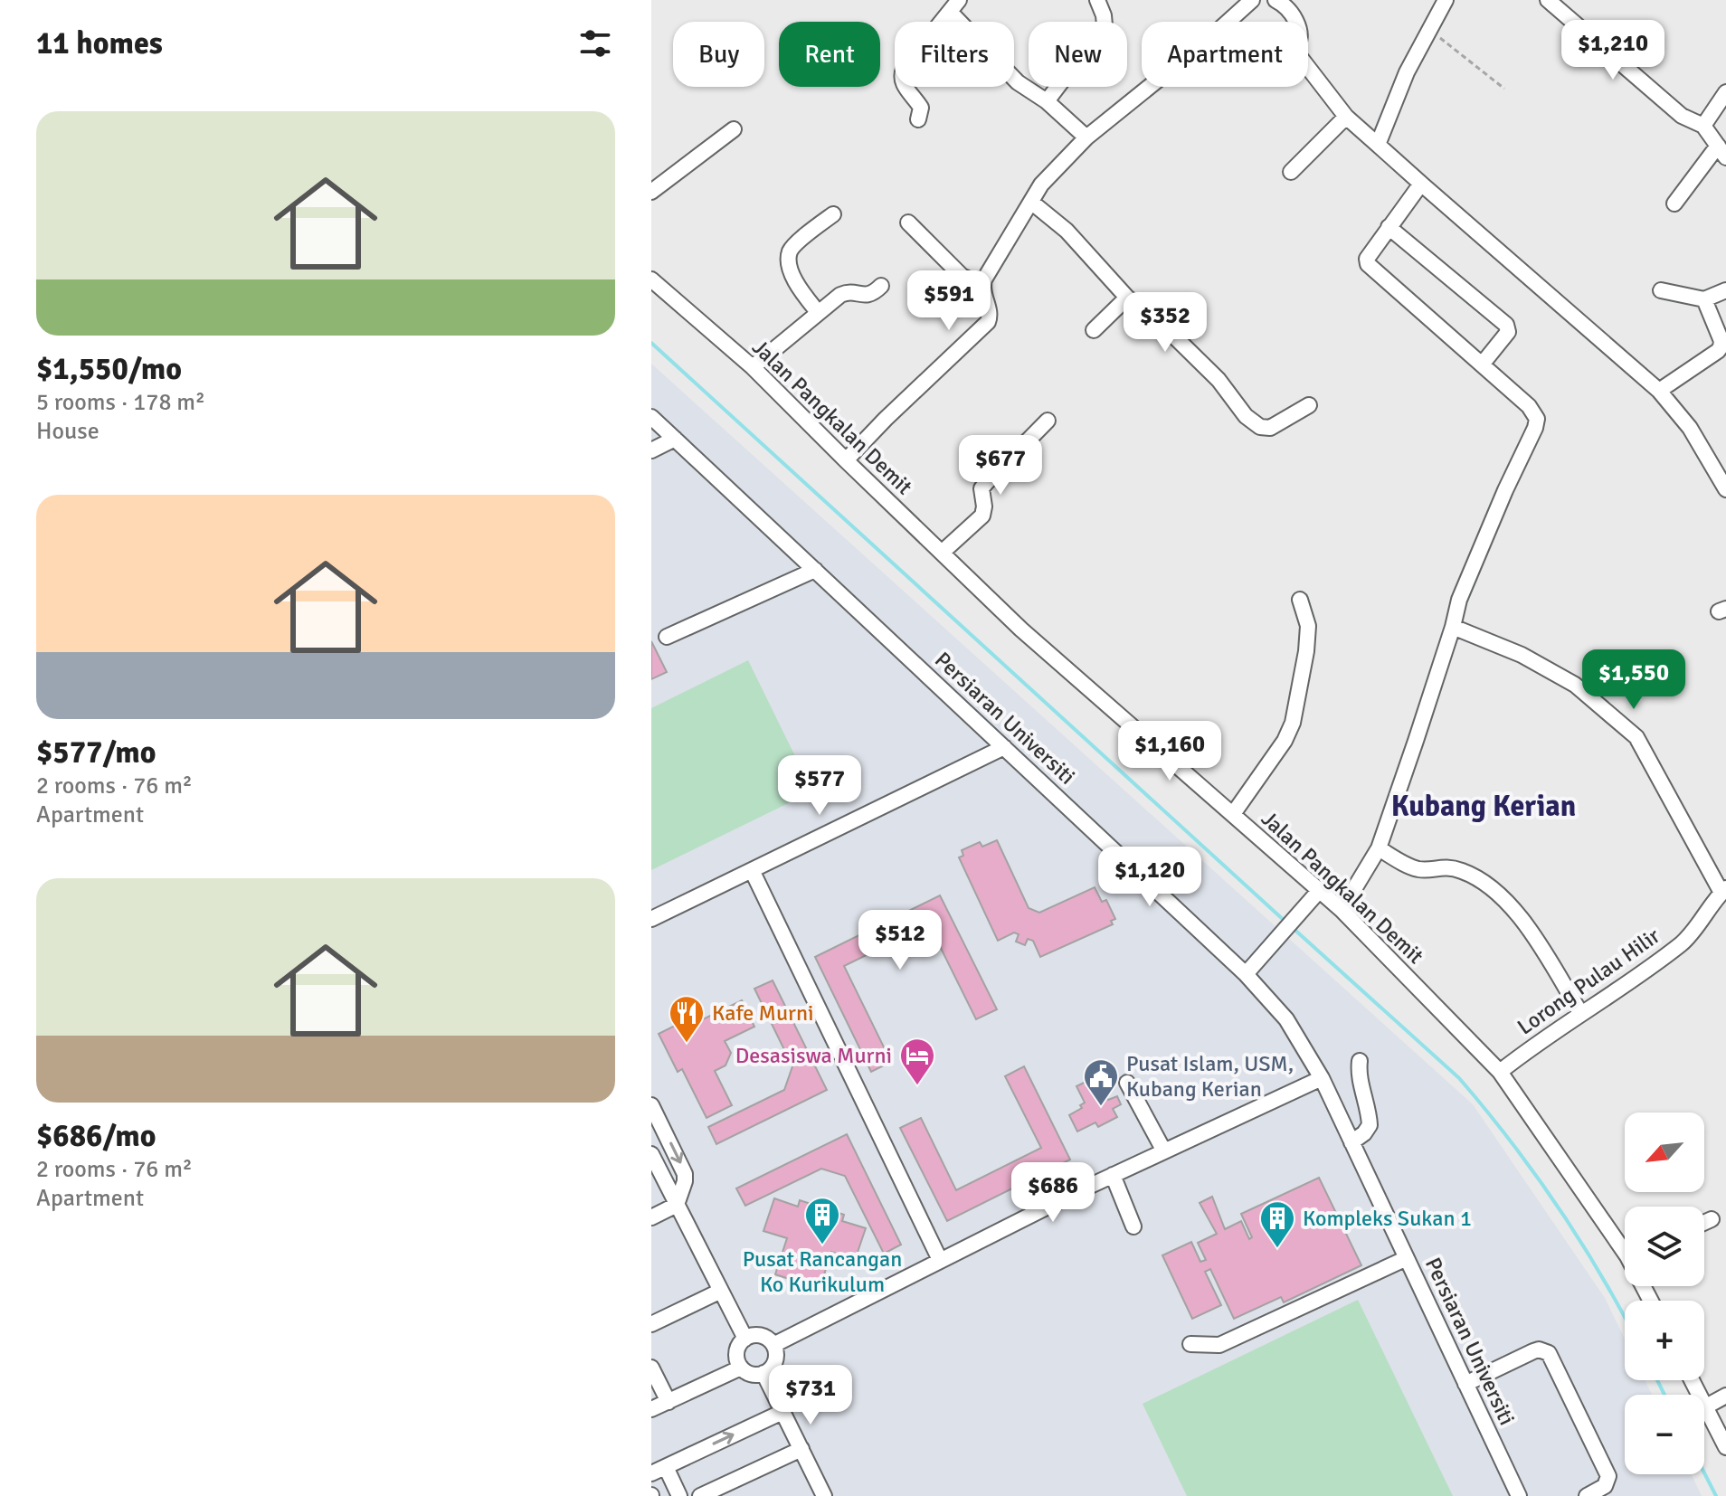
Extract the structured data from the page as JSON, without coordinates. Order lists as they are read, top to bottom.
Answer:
{
  "streets": {
    "street": ["Jalan Pangkalan Demit", "Persiaran Universiti", "Lorong Pulau Hilir"]
  },
  "crossings": [
    ["Jalan Pangkalan Demit", "Lorong Pulau Hilir"]
  ],
  "districts": ["Kubang Kerian"],
  "places": {
    "restaurant": ["Kafe Murni"],
    "hotel": ["Desasiswa Murni"],
    "public building": ["Pusat Islam, USM, Kubang Kerian"],
    "building": ["Pusat Rancangan Ko Kurikulum", "Kompleks Sukan 1"]
  },
  "north": "bottom left",
  "page": {
    "heading": "11 homes",
    "price": [
      "$1,210",
      "$591",
      "$352",
      "$677",
      "$1,550",
      "$1,160",
      "$577",
      "$1,120",
      "$512",
      "$686",
      "$731"
    ],
    "chip": [
      "Buy",
      "Rent",
      "Filters",
      "New",
      "Apartment"
    ],
    "list": [
      {
        "name": "$1,550/mo",
        "note": "5 rooms · 178 m² · House"
      },
      {
        "name": "$577/mo",
        "note": "2 rooms · 76 m² · Apartment"
      },
      {
        "name": "$686/mo",
        "note": "2 rooms · 76 m² · Apartment"
      }
    ],
    "map_buttons": ["+", "−"]
  }
}
